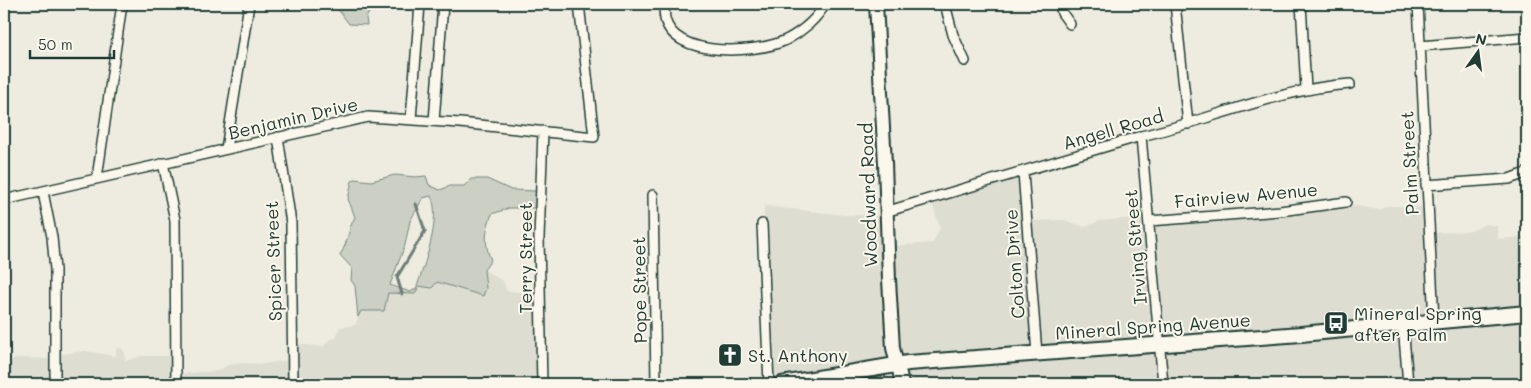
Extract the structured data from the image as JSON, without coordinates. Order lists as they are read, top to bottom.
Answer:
{
  "streets": {
    "main road": ["Mineral Spring Avenue"],
    "street": [
      "Benjamin Drive",
      "Angell Road",
      "Palm Street",
      "Woodward Road",
      "Fairview Avenue",
      "Irving Street",
      "Terry Street",
      "Spicer Street",
      "Colton Drive",
      "Pope Street"
    ]
  },
  "crossings": [
    ["Benjamin Drive", "Terry Street"],
    ["Benjamin Drive", "Spicer Street"],
    ["Angell Road", "Woodward Road"],
    ["Angell Road", "Irving Street"],
    ["Angell Road", "Colton Drive"],
    ["Palm Street", "Mineral Spring Avenue"],
    ["Woodward Road", "Mineral Spring Avenue"],
    ["Fairview Avenue", "Irving Street"],
    ["Irving Street", "Mineral Spring Avenue"],
    ["Colton Drive", "Mineral Spring Avenue"]
  ],
  "places": {
    "bus stop": ["Mineral Spring after Palm"],
    "church": ["St. Anthony"]
  },
  "scale_bar": "50 m",
  "north": "top"
}
